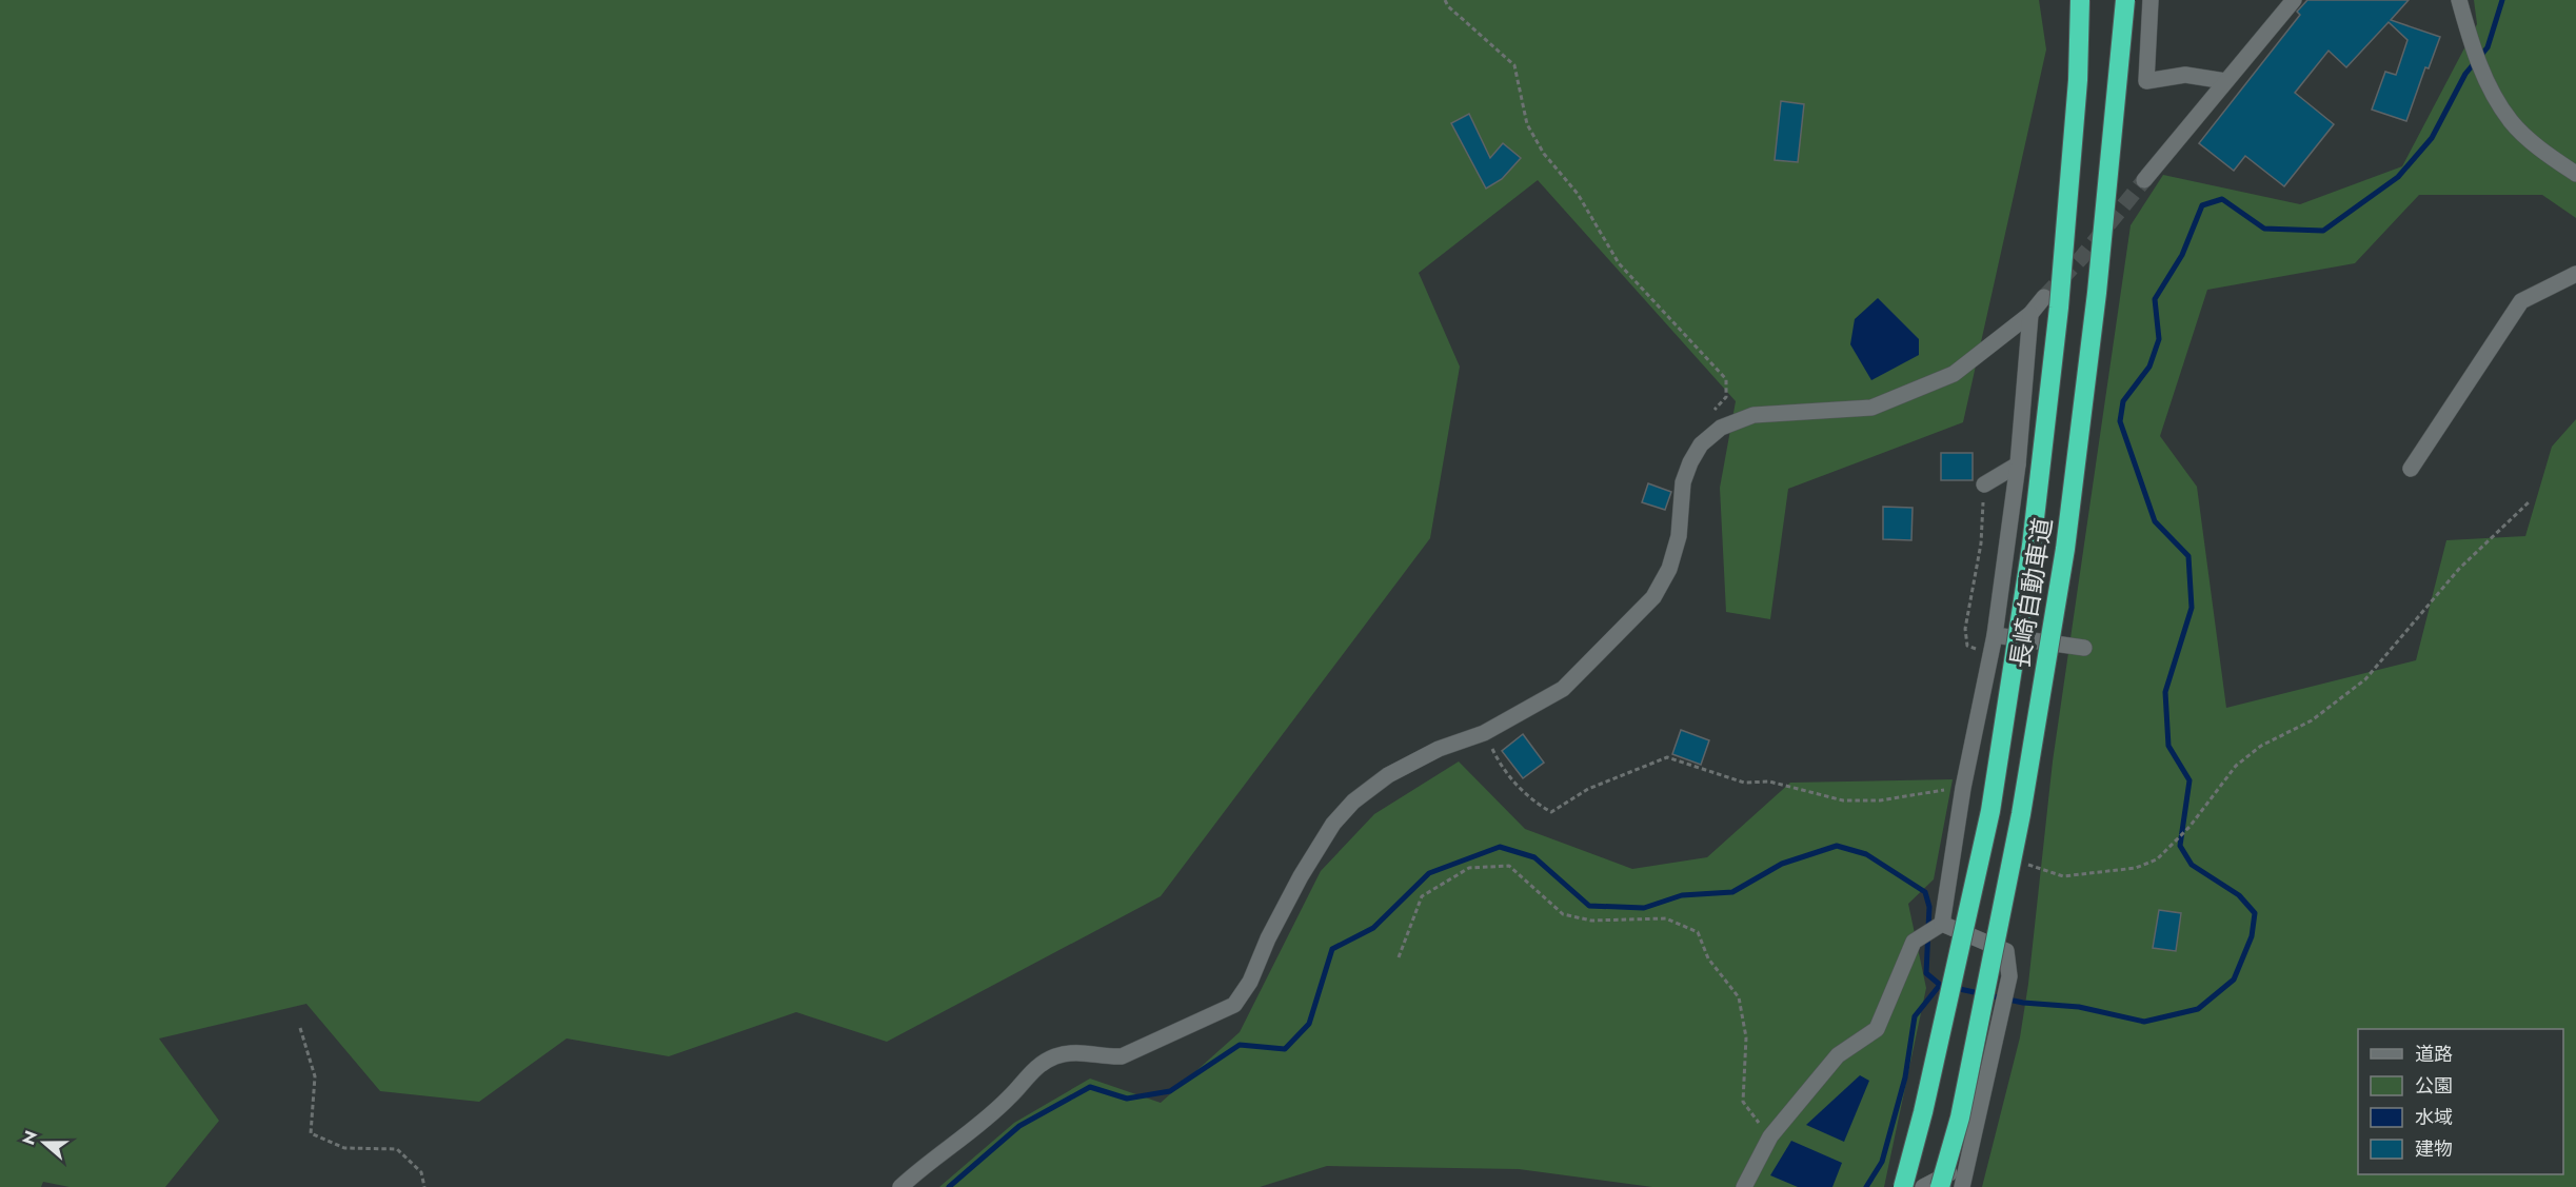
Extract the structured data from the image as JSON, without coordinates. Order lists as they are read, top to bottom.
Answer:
{
  "streets": {
    "highway": ["長崎自動車道"]
  },
  "legend": [
    "道路",
    "公園",
    "水域",
    "建物"
  ],
  "north": "left"
}
